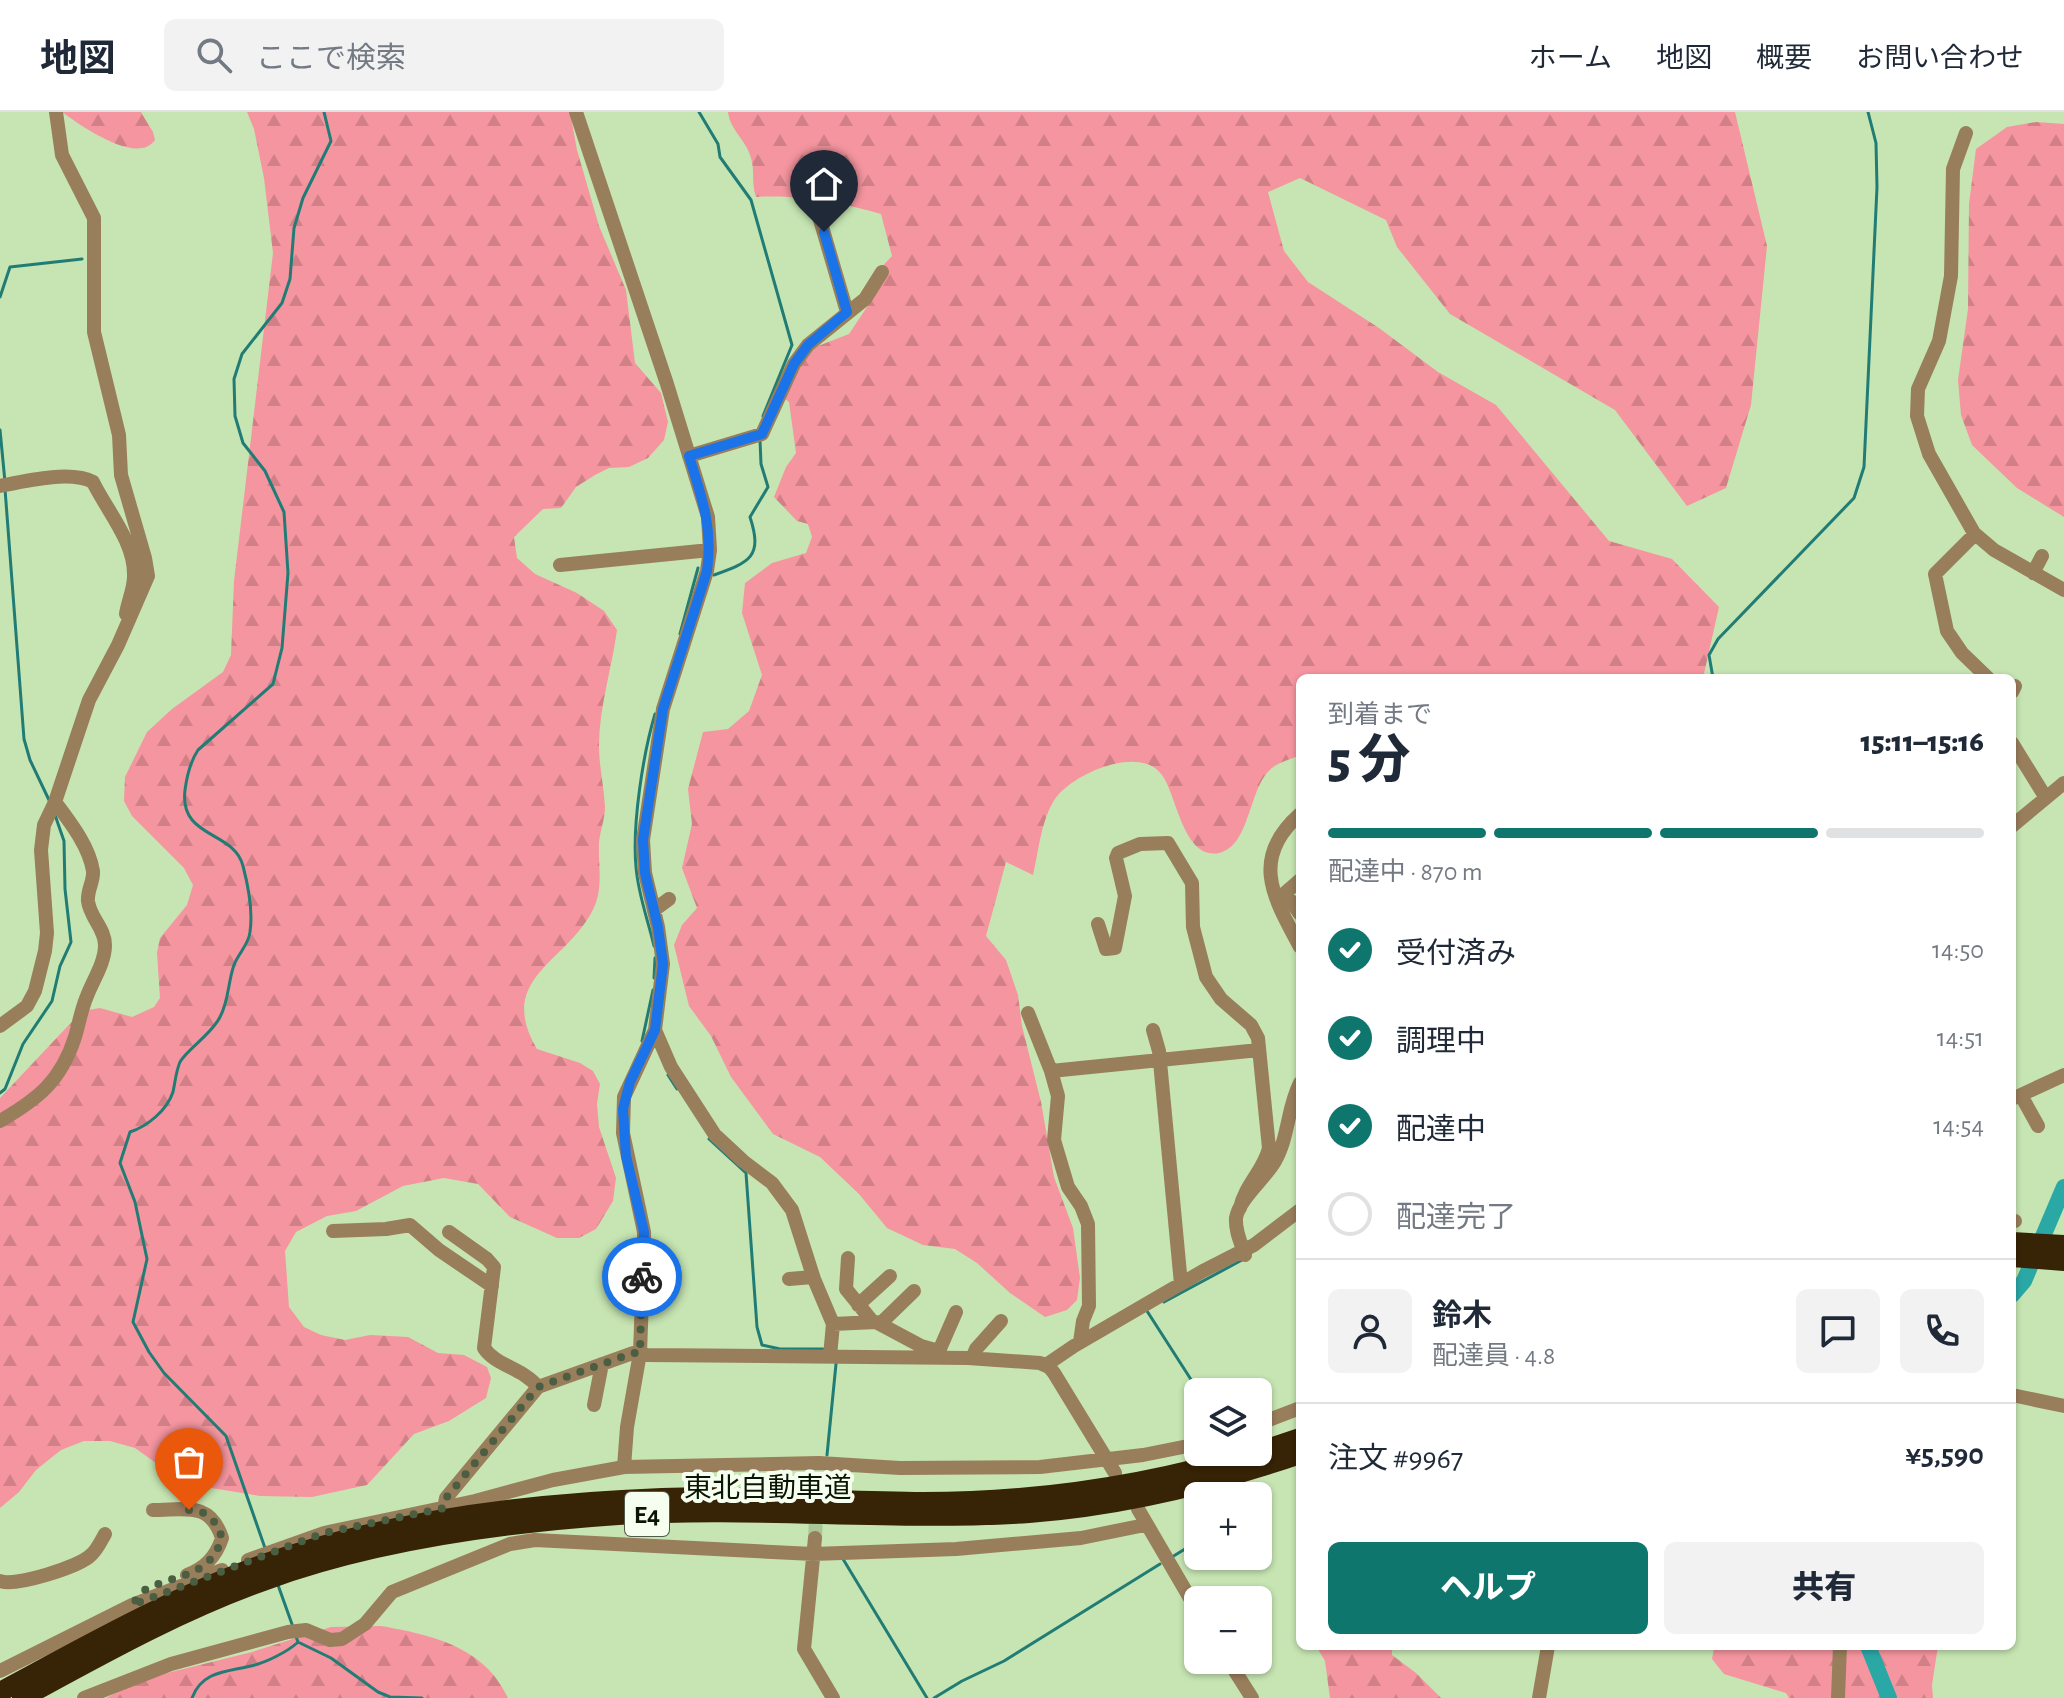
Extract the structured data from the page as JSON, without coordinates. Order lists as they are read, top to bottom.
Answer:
{
  "streets": {
    "highway": ["東北自動車道", "E4"]
  },
  "page": {
    "header": "地図",
    "search": "ここで検索",
    "nav": [
      "ホーム",
      "地図",
      "概要",
      "お問い合わせ"
    ],
    "heading": ["5 分", "到着まで", "15:11–15:16"],
    "panel": [
      "鈴木",
      "配達員 · 4.8",
      "注文 #9967",
      "¥5,590"
    ],
    "bar": "配達中 · 870 m",
    "list": [
      ["受付済み", "14:50"],
      ["調理中", "14:51"],
      ["配達中", "14:54"],
      "配達完了"
    ],
    "map_buttons": ["+", "−"],
    "buttons": ["ヘルプ", "共有"]
  }
}
